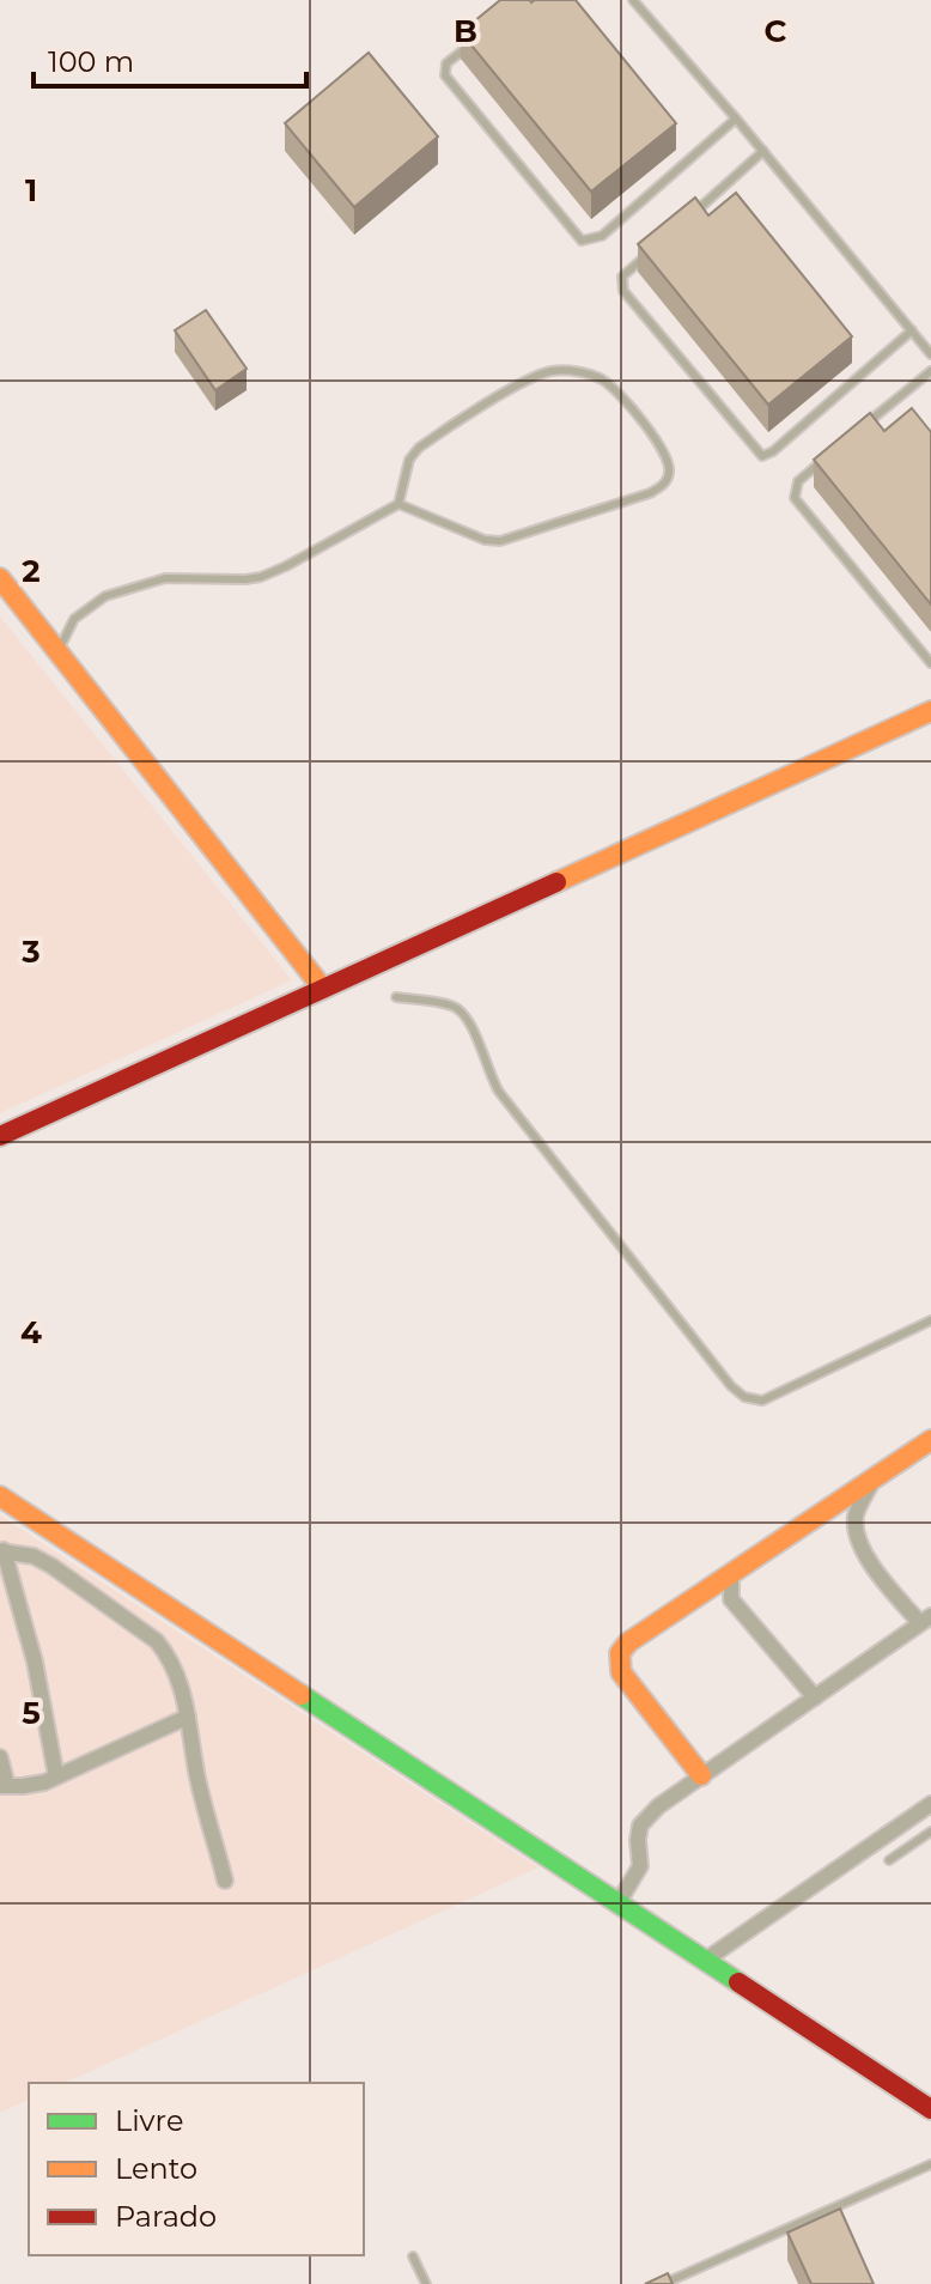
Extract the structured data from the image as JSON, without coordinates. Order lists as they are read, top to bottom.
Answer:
{
  "legend": ["Livre", "Lento", "Parado"],
  "scale_bar": "100 m",
  "grid": {
    "columns": ["B", "C"],
    "rows": [
      "1",
      "2",
      "3",
      "4",
      "5"
    ]
  }
}
